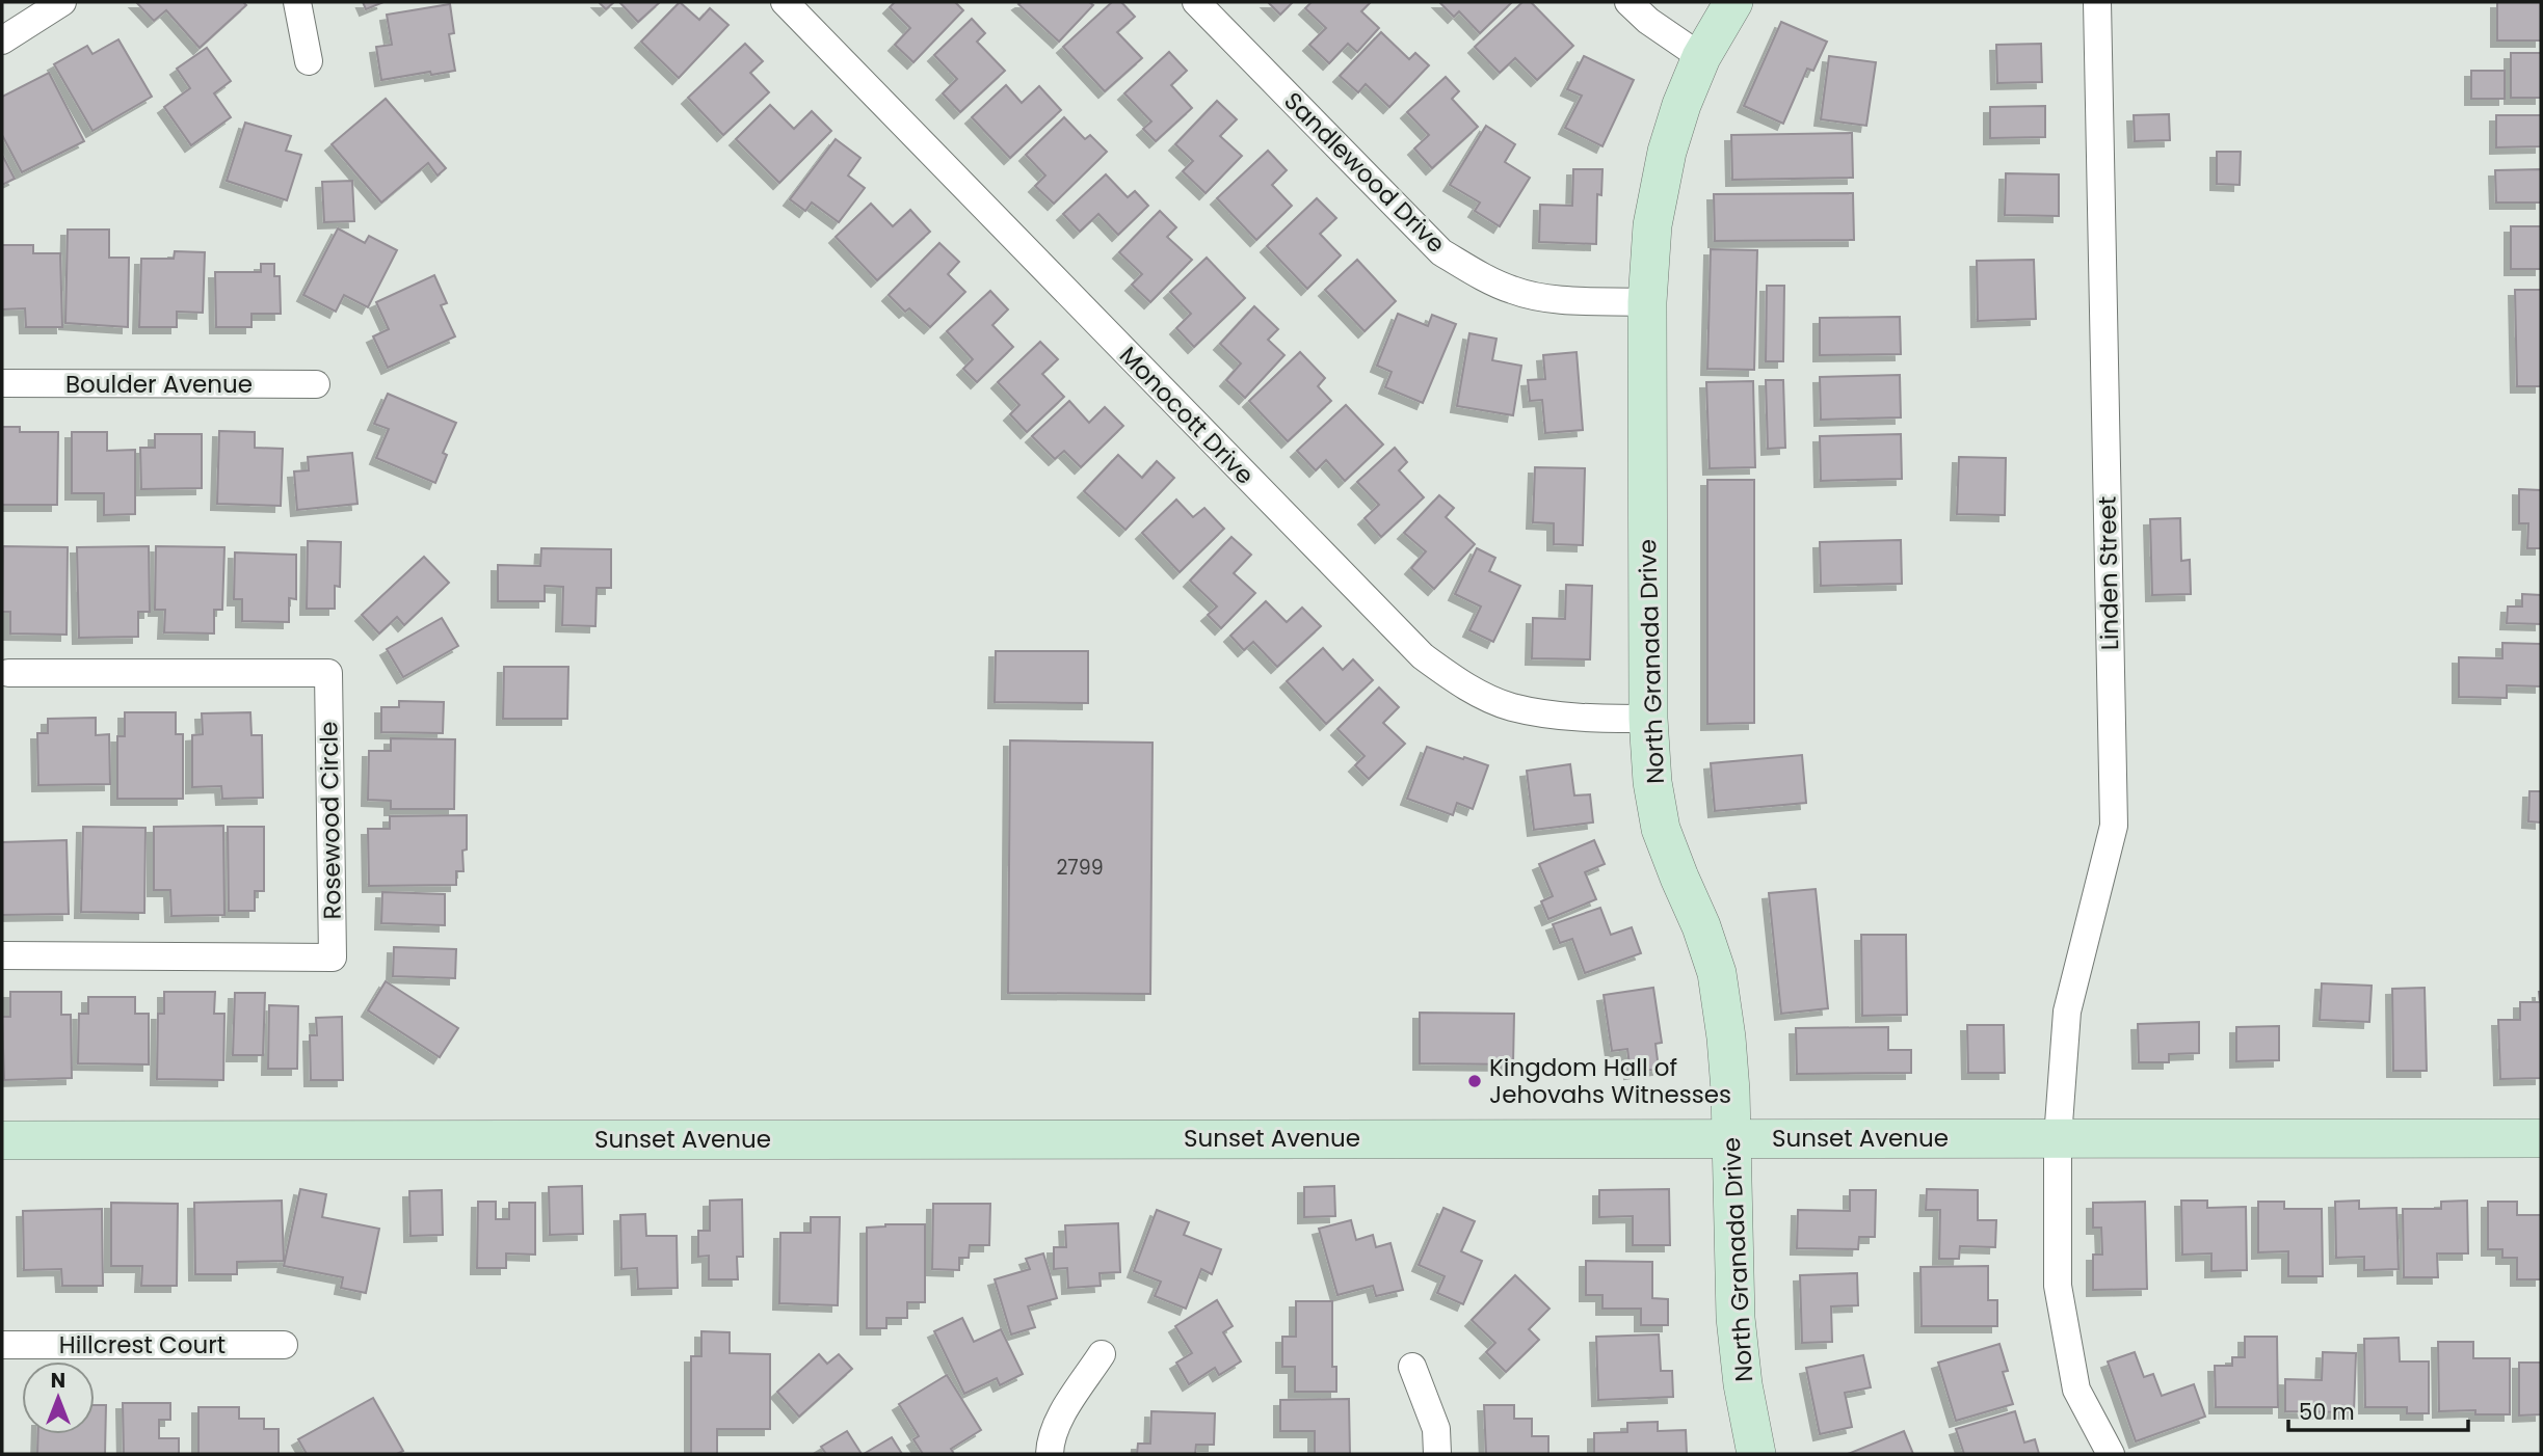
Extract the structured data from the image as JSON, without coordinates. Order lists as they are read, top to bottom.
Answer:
{
  "streets": {
    "main road": ["North Granada Drive", "Sunset Avenue"],
    "street": [
      "Sandlewood Drive",
      "Boulder Avenue",
      "Monocott Drive",
      "Linden Street",
      "Rosewood Circle",
      "Hillcrest Court"
    ]
  },
  "crossings": [
    ["Sandlewood Drive", "North Granada Drive"],
    ["Monocott Drive", "North Granada Drive"],
    ["Linden Street", "Sunset Avenue"],
    ["North Granada Drive", "Sunset Avenue"]
  ],
  "places": ["Kingdom Hall of Jehovahs Witnesses"],
  "house_numbers": ["2799"],
  "scale_bar": "50 m",
  "north": "top"
}
